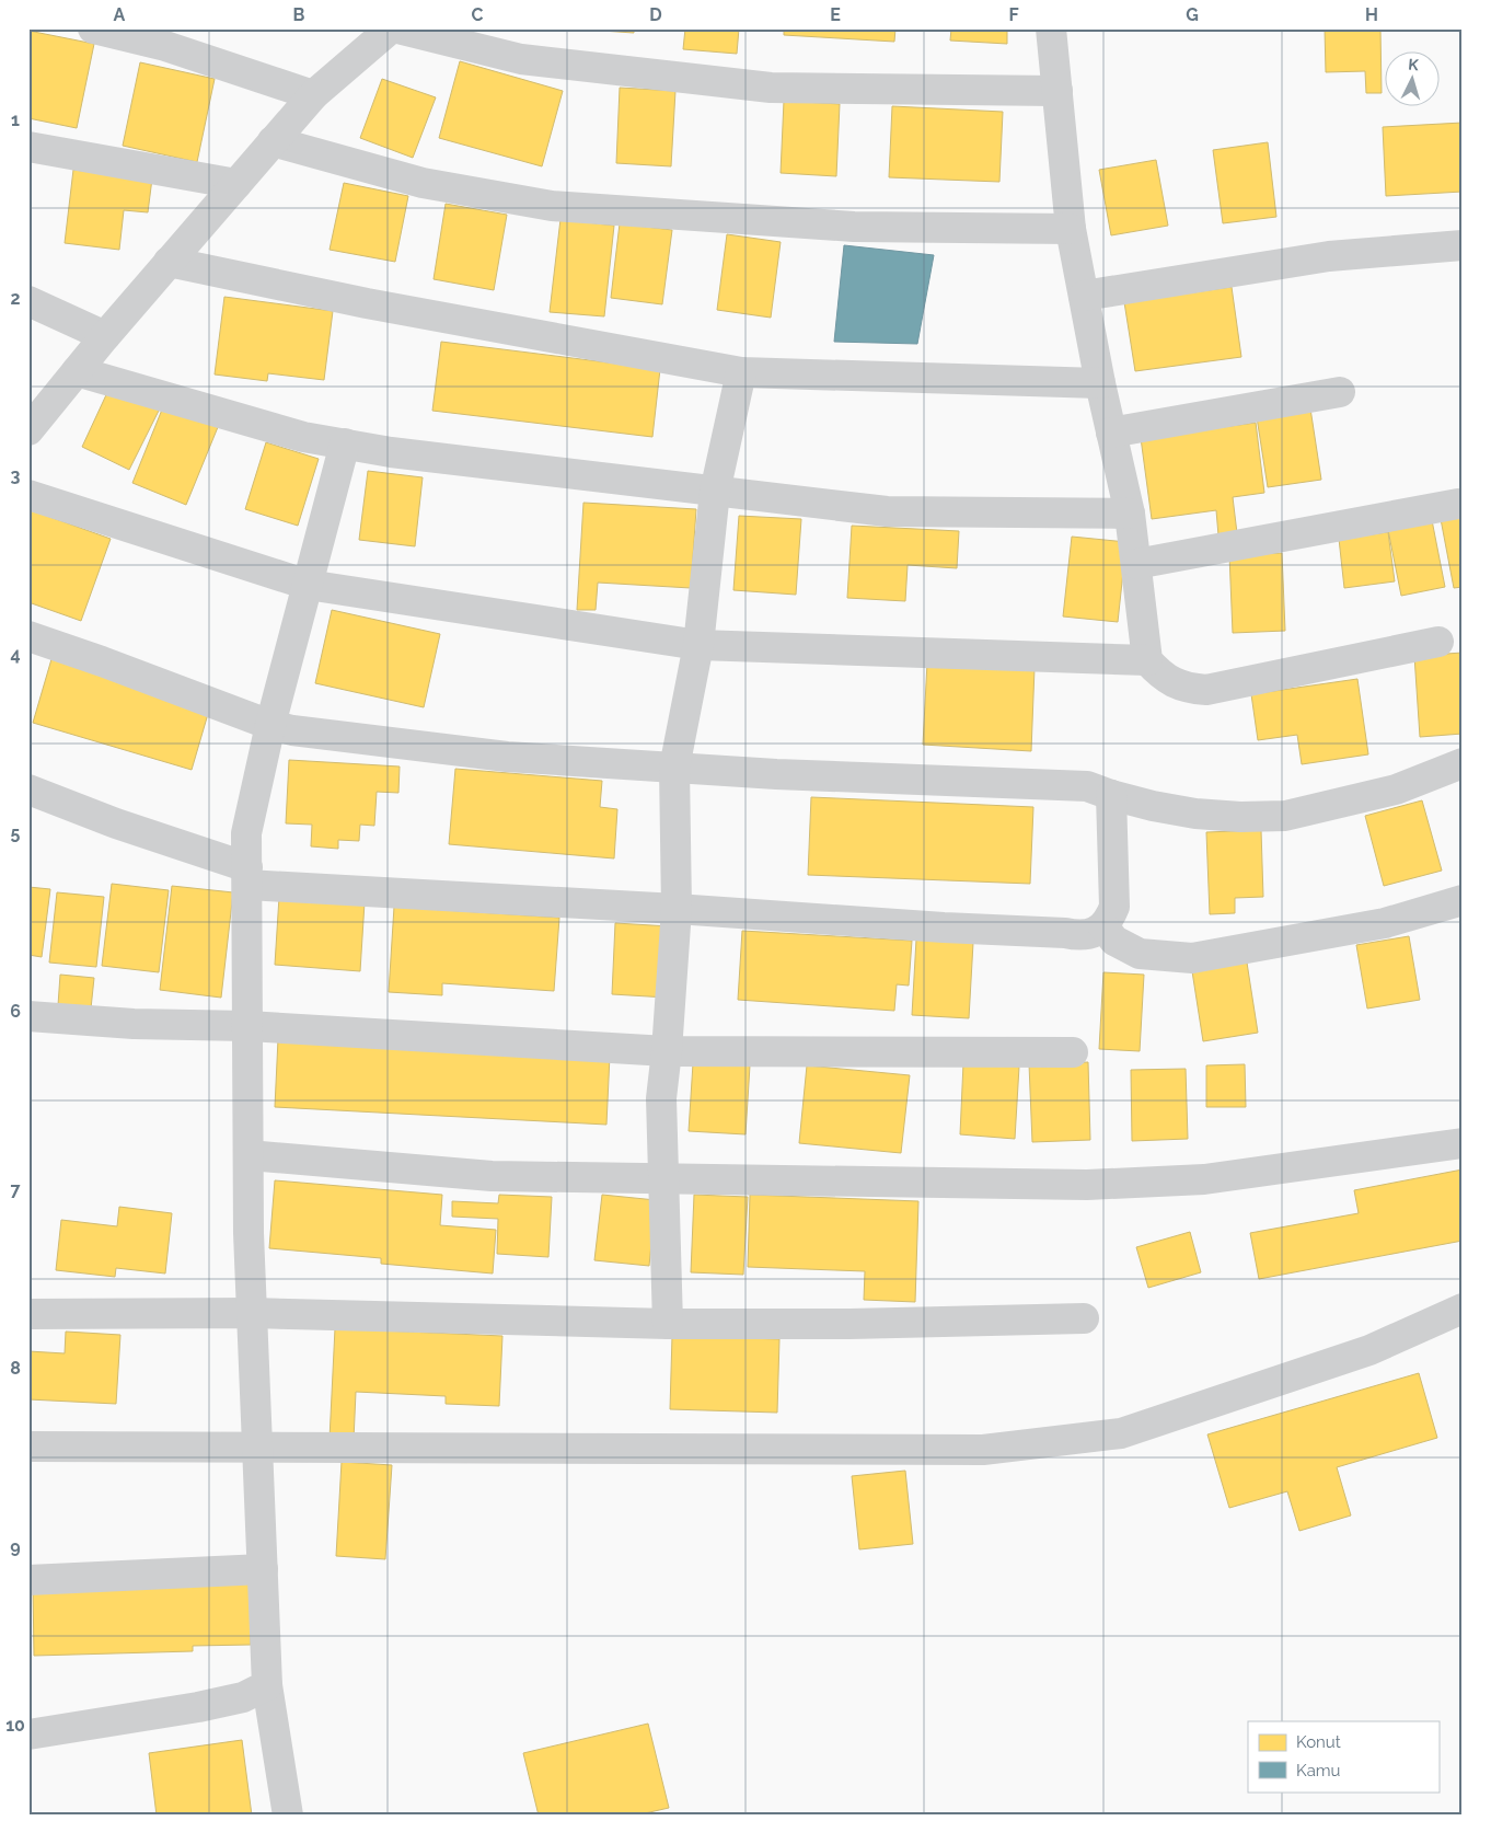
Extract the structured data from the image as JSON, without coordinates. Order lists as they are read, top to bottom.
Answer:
{
  "legend": ["Konut", "Kamu"],
  "north": "top",
  "grid": {
    "columns": [
      "A",
      "B",
      "C",
      "D",
      "E",
      "F",
      "G",
      "H"
    ],
    "rows": [
      "1",
      "2",
      "3",
      "4",
      "5",
      "6",
      "7",
      "8",
      "9",
      "10"
    ]
  }
}
